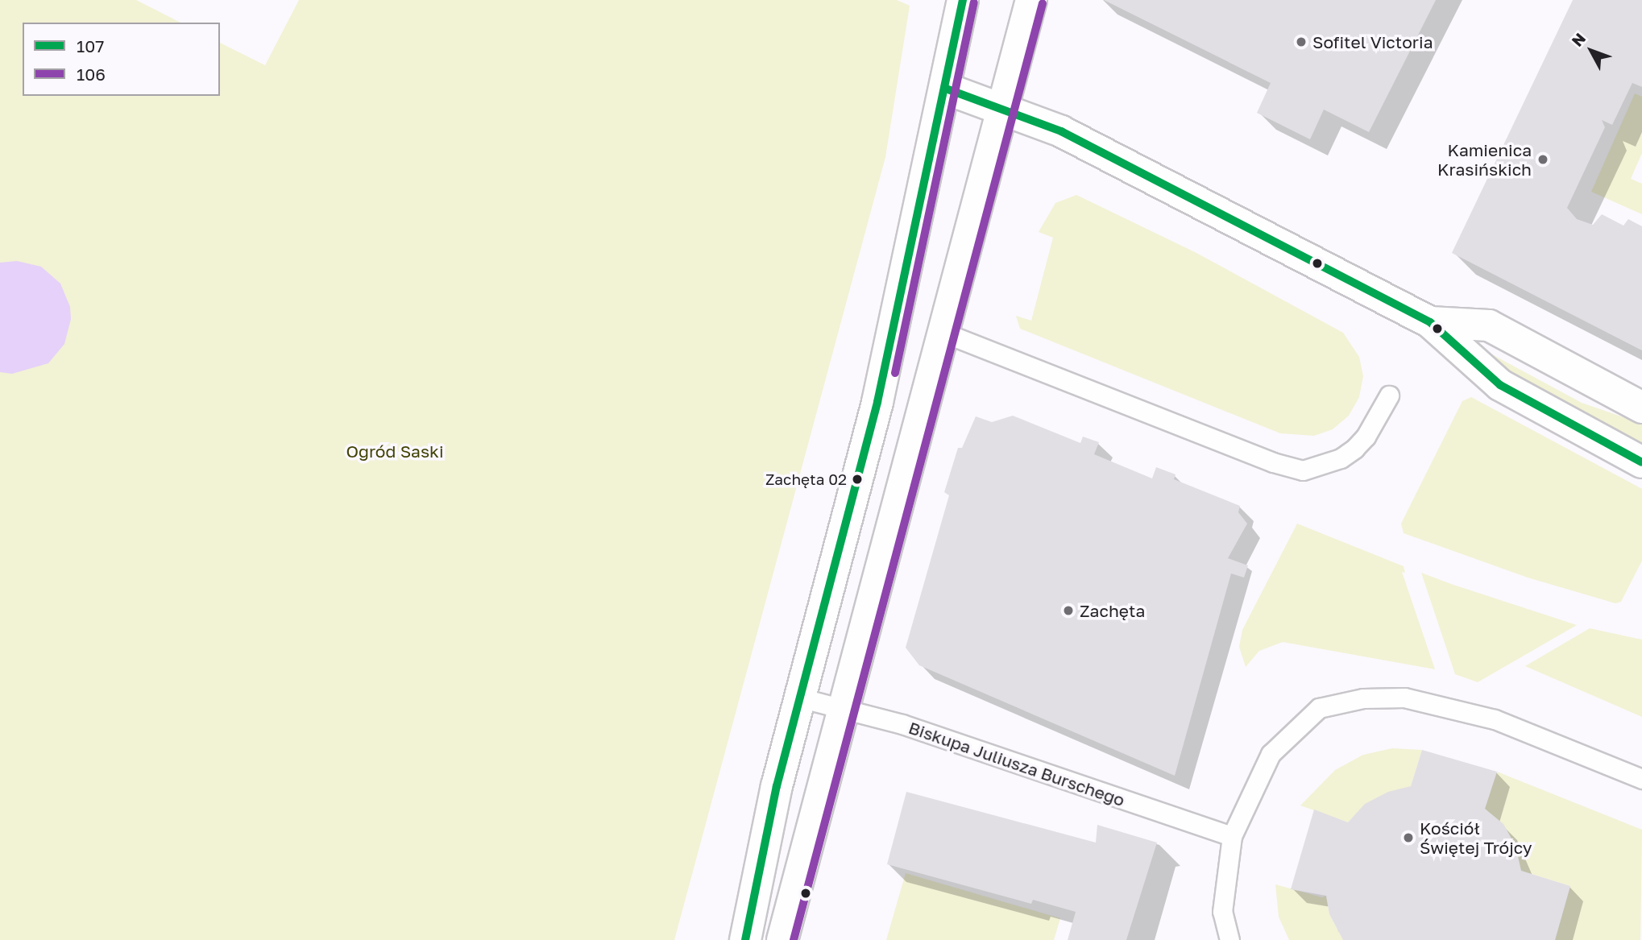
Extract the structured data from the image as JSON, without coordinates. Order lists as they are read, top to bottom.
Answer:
{
  "streets": {
    "lane": ["Biskupa Juliusza Burschego"]
  },
  "parks": ["Ogród Saski"],
  "places": [
    "Sofitel Victoria",
    "Kamienica Krasińskich",
    "Zachęta 02",
    "Zachęta",
    "Kościół Świętej Trójcy"
  ],
  "lines": ["transit line 107", "transit line 106"],
  "legend": ["107", "106"],
  "north": "top left"
}
